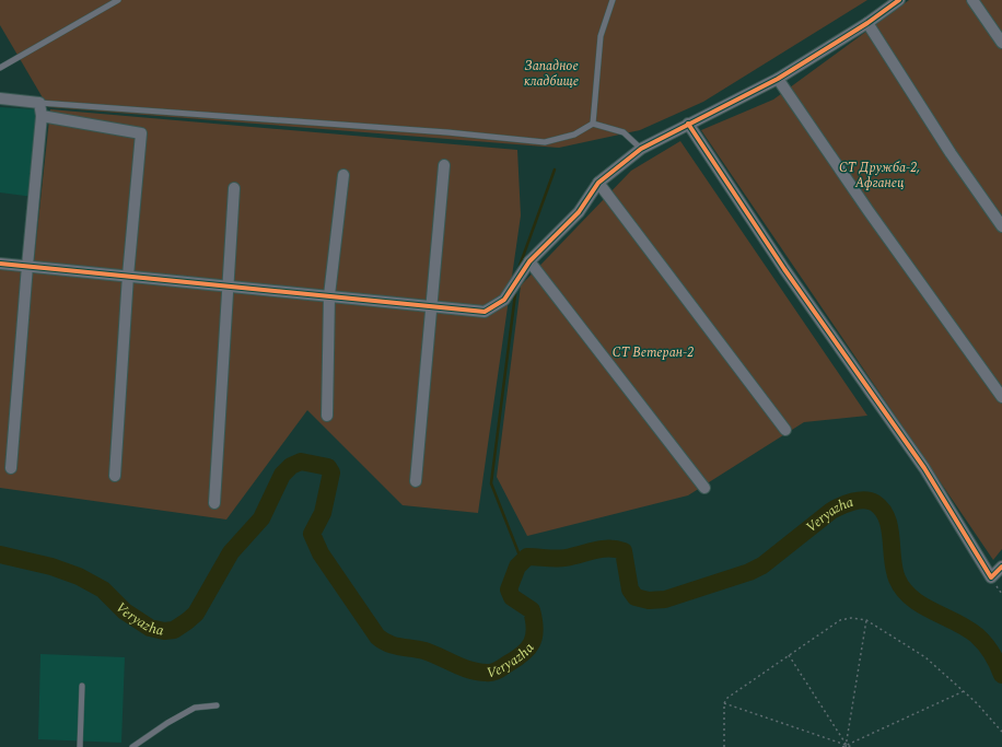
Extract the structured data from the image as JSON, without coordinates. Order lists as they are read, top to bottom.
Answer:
{
  "water": ["Veryazha"],
  "parks": ["Западное кладбище", "СТ Дружба-2, Афганец", "СТ Ветеран-2"]
}
